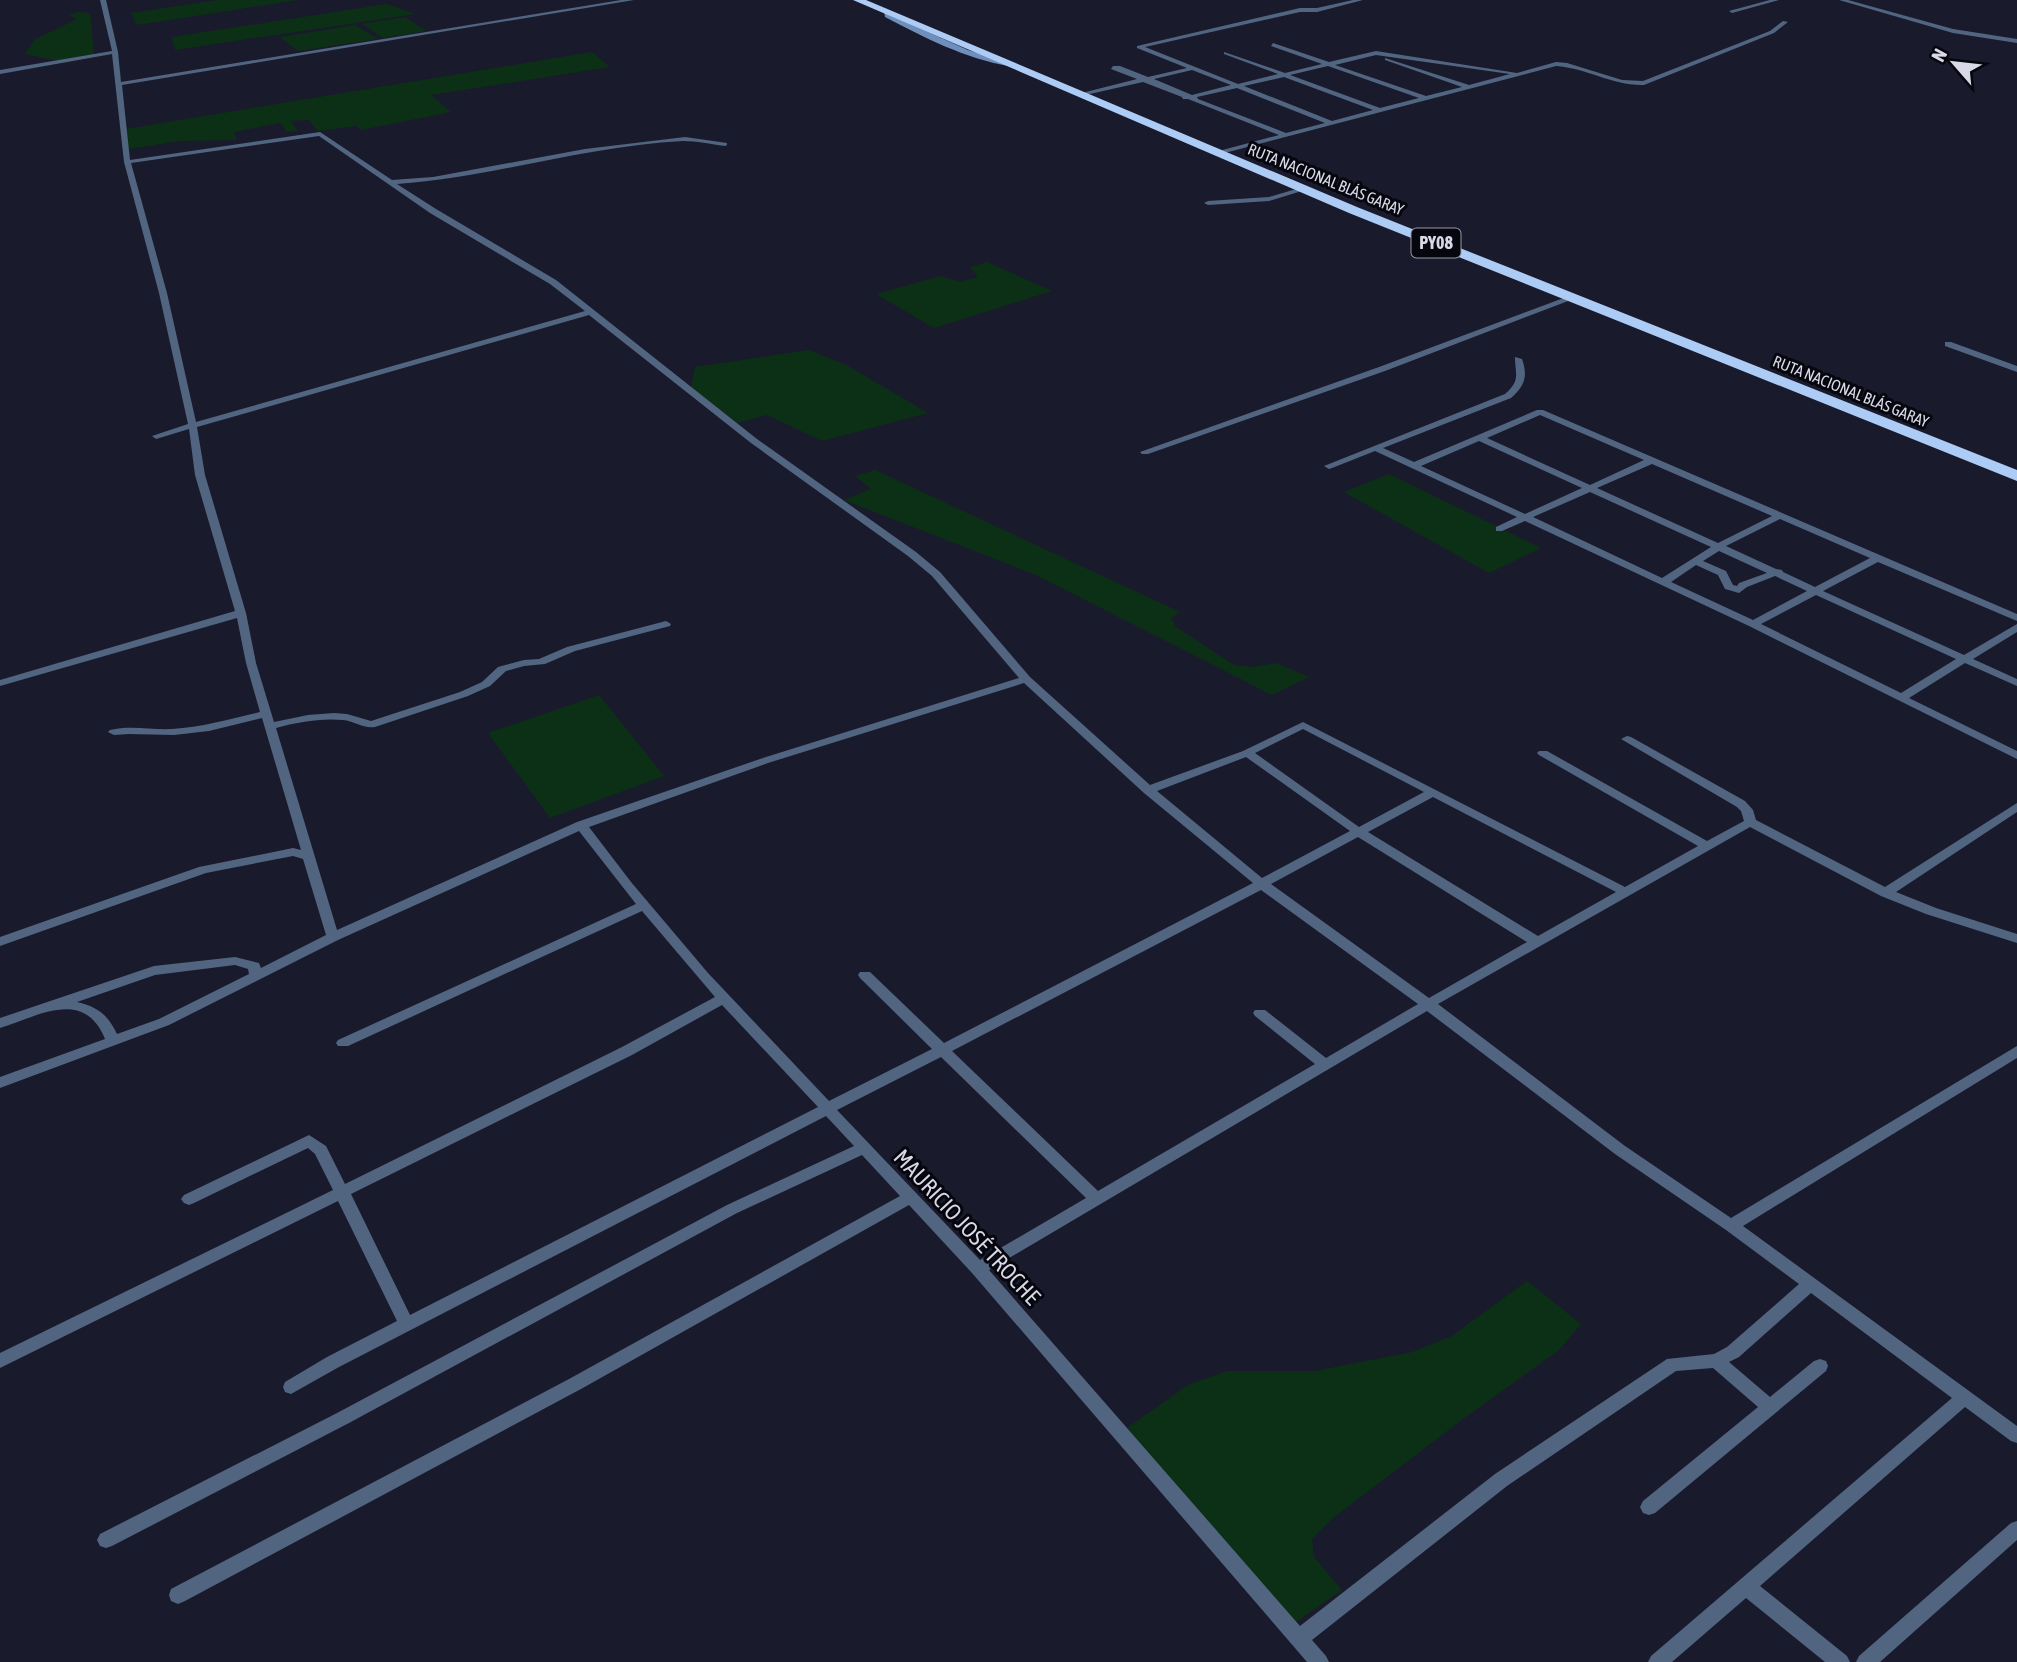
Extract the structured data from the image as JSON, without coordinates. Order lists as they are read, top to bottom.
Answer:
{
  "streets": {
    "highway": ["RUTA NACIONAL BLÁS GARAY", "PY08"],
    "street": ["MAURICIO JOSÉ TROCHE"]
  },
  "north": "top left"
}
